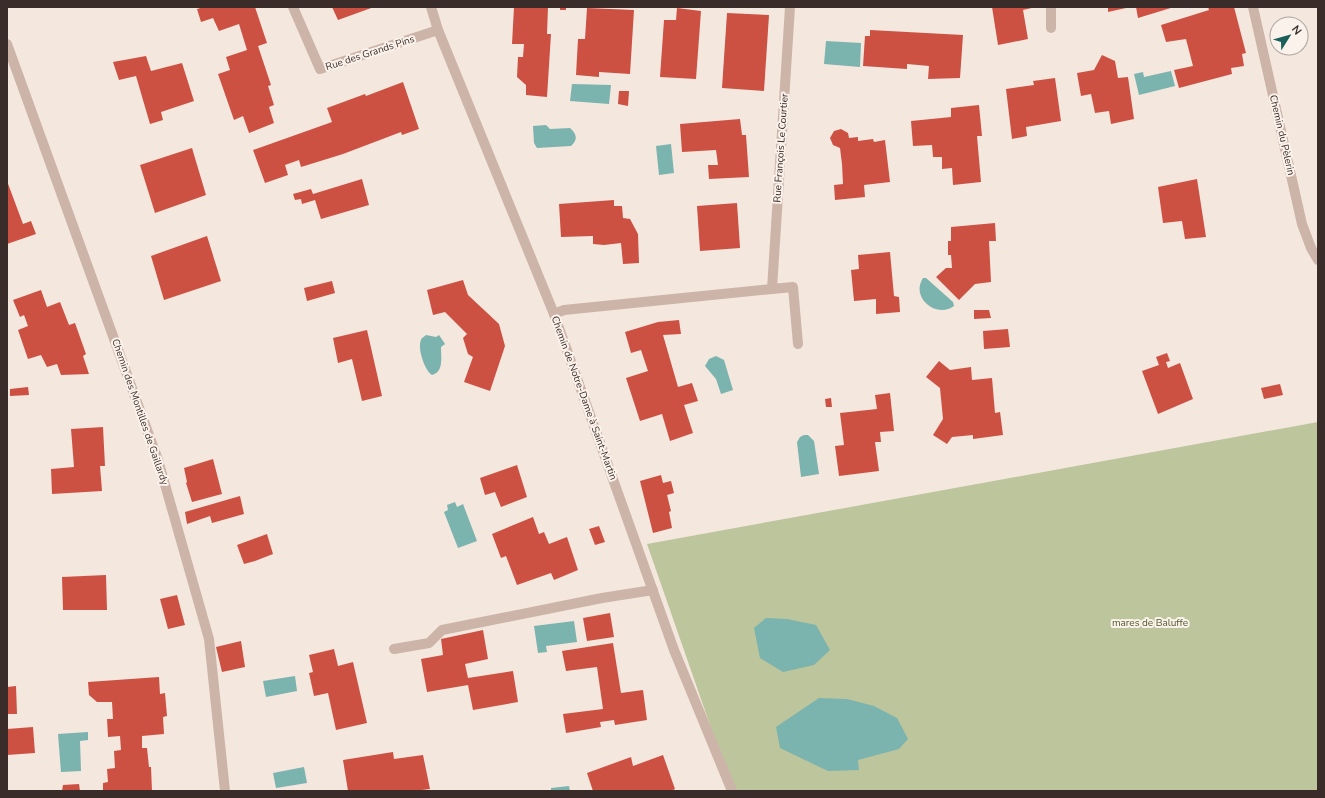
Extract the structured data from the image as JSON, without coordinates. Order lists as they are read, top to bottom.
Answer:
{
  "streets": {
    "street": [
      "Rue des Grands Pins",
      "Chemin du Pèlerin",
      "Rue François Le Courtier",
      "Chemin de Notre-Dame à Saint-Martin",
      "Chemin des Montilles de Gaillardy"
    ]
  },
  "crossings": [
    ["Rue des Grands Pins", "Chemin de Notre-Dame à Saint-Martin"]
  ],
  "parks": ["mares de Baluffe"],
  "north": "top right"
}
